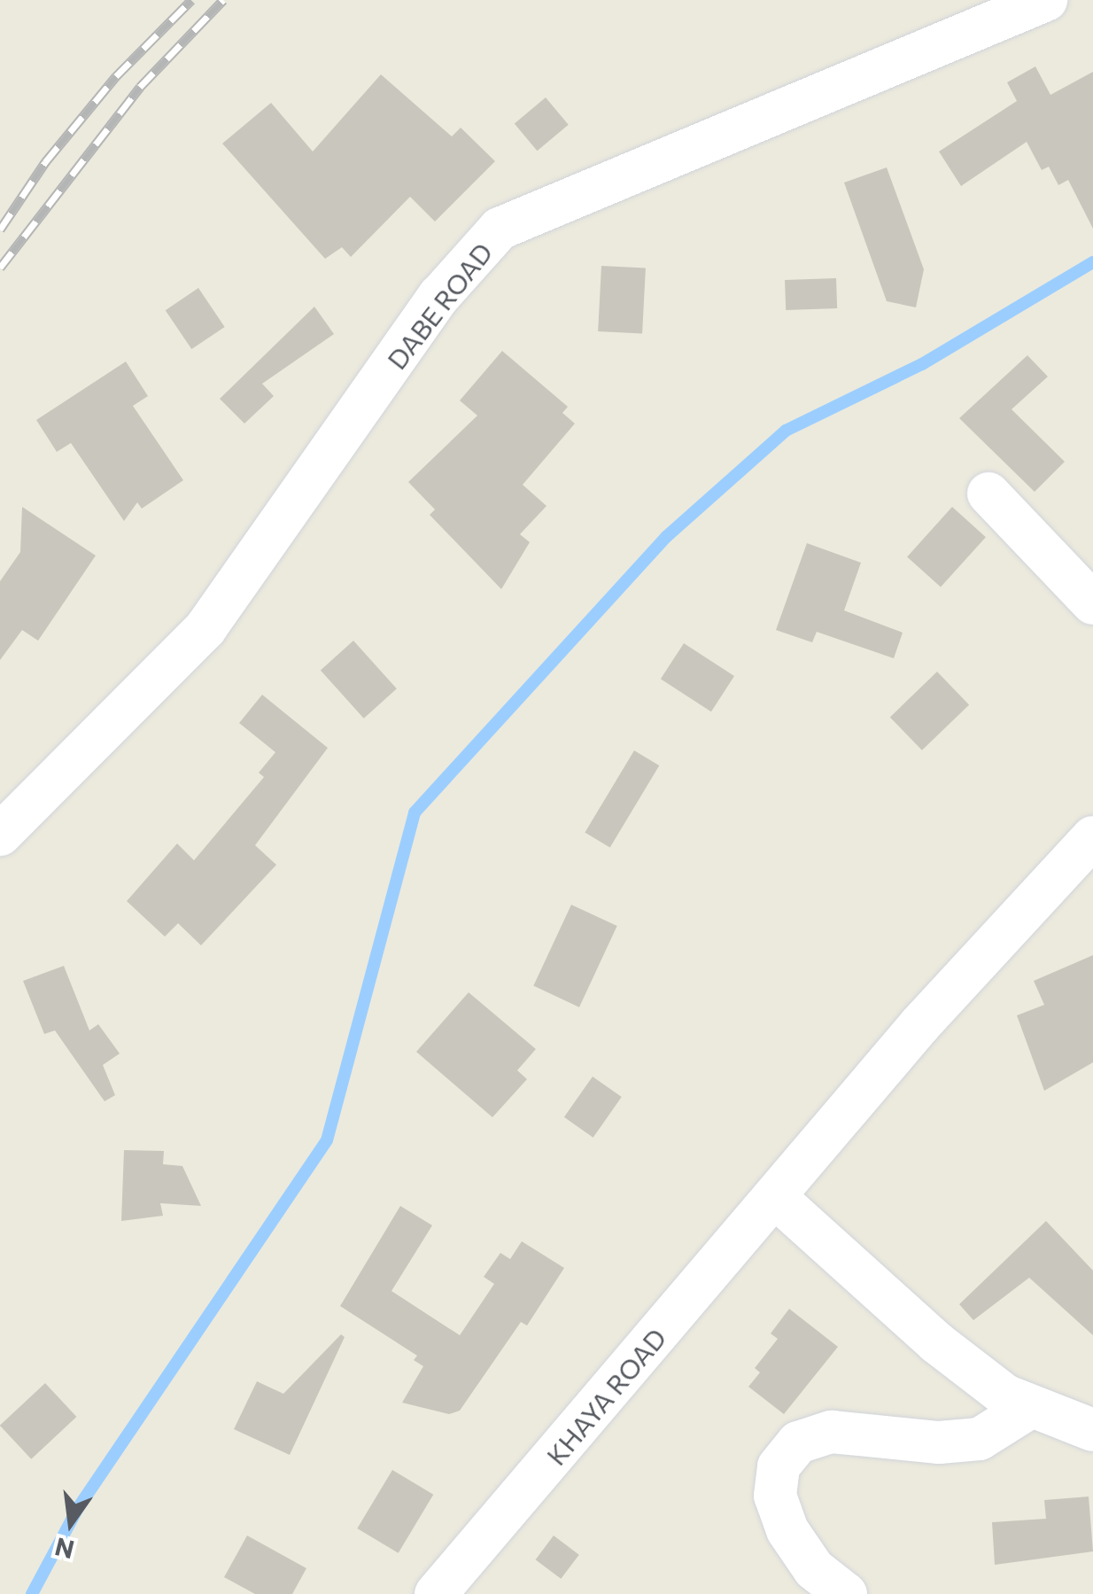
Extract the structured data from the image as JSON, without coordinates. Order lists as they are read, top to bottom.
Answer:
{
  "streets": {
    "street": ["DABE ROAD", "KHAYA ROAD"]
  },
  "north": "bottom"
}
